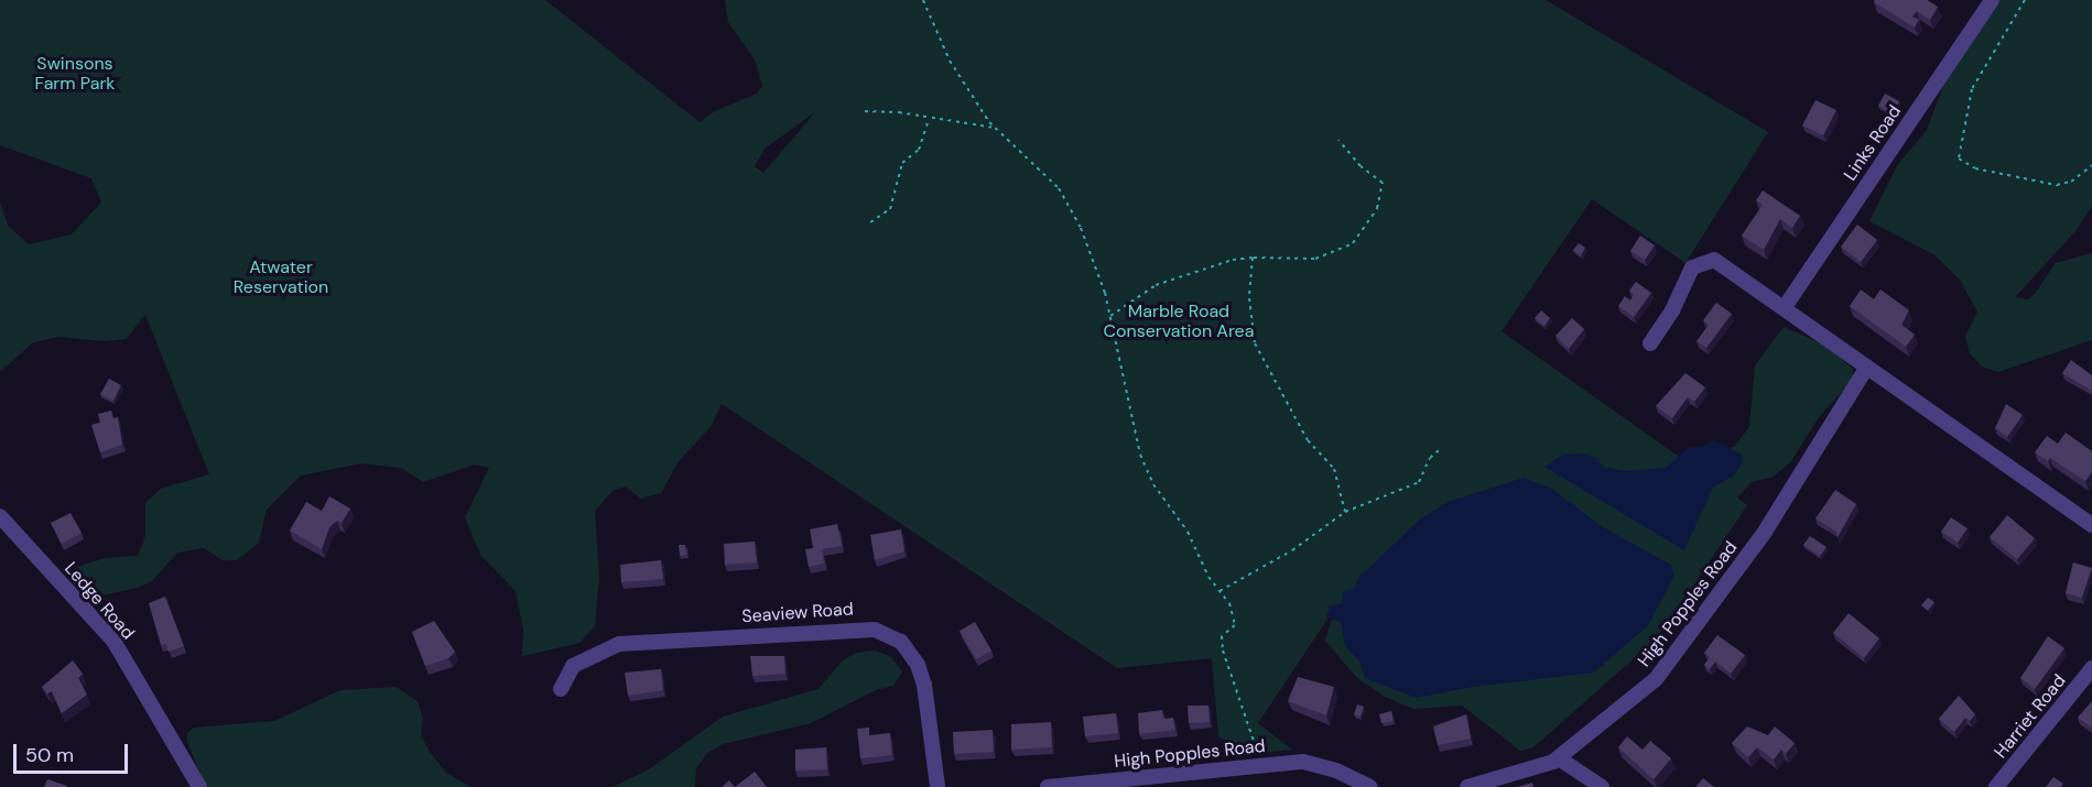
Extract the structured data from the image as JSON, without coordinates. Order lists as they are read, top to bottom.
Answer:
{
  "streets": {
    "street": [
      "Links Road",
      "Ledge Road",
      "High Popples Road",
      "Seaview Road",
      "Harriet Road"
    ]
  },
  "parks": ["Swinsons Farm Park", "Atwater Reservation", "Marble Road Conservation Area"],
  "scale_bar": "50 m"
}
